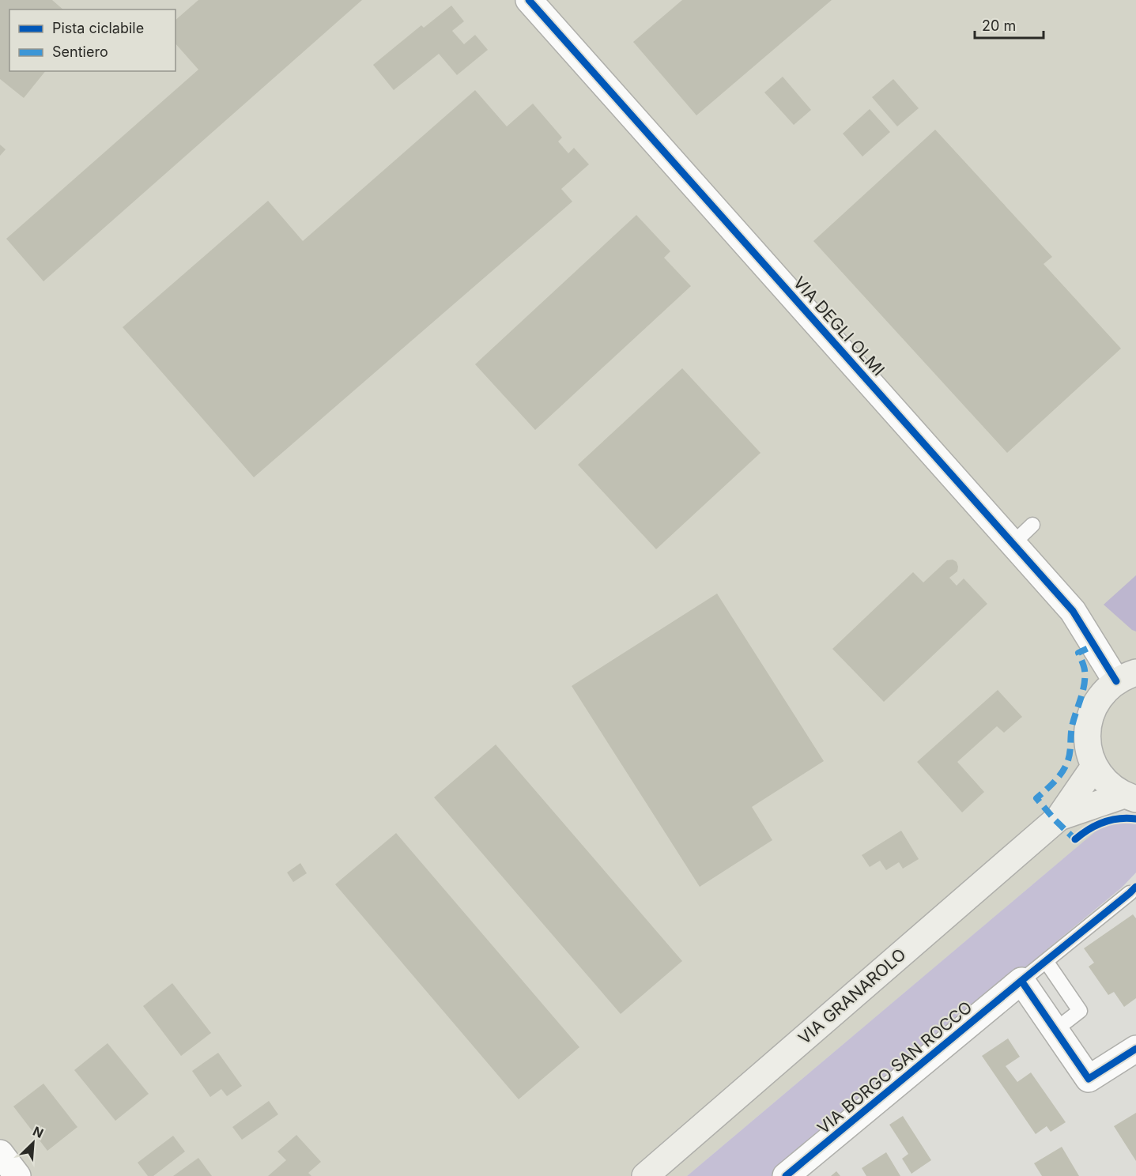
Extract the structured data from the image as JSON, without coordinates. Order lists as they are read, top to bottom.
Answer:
{
  "streets": {
    "main road": ["VIA GRANAROLO"],
    "street": ["VIA DEGLI OLMI", "VIA BORGO SAN ROCCO"]
  },
  "legend": ["Pista ciclabile", "Sentiero"],
  "scale_bar": "20 m",
  "north": "top right"
}
